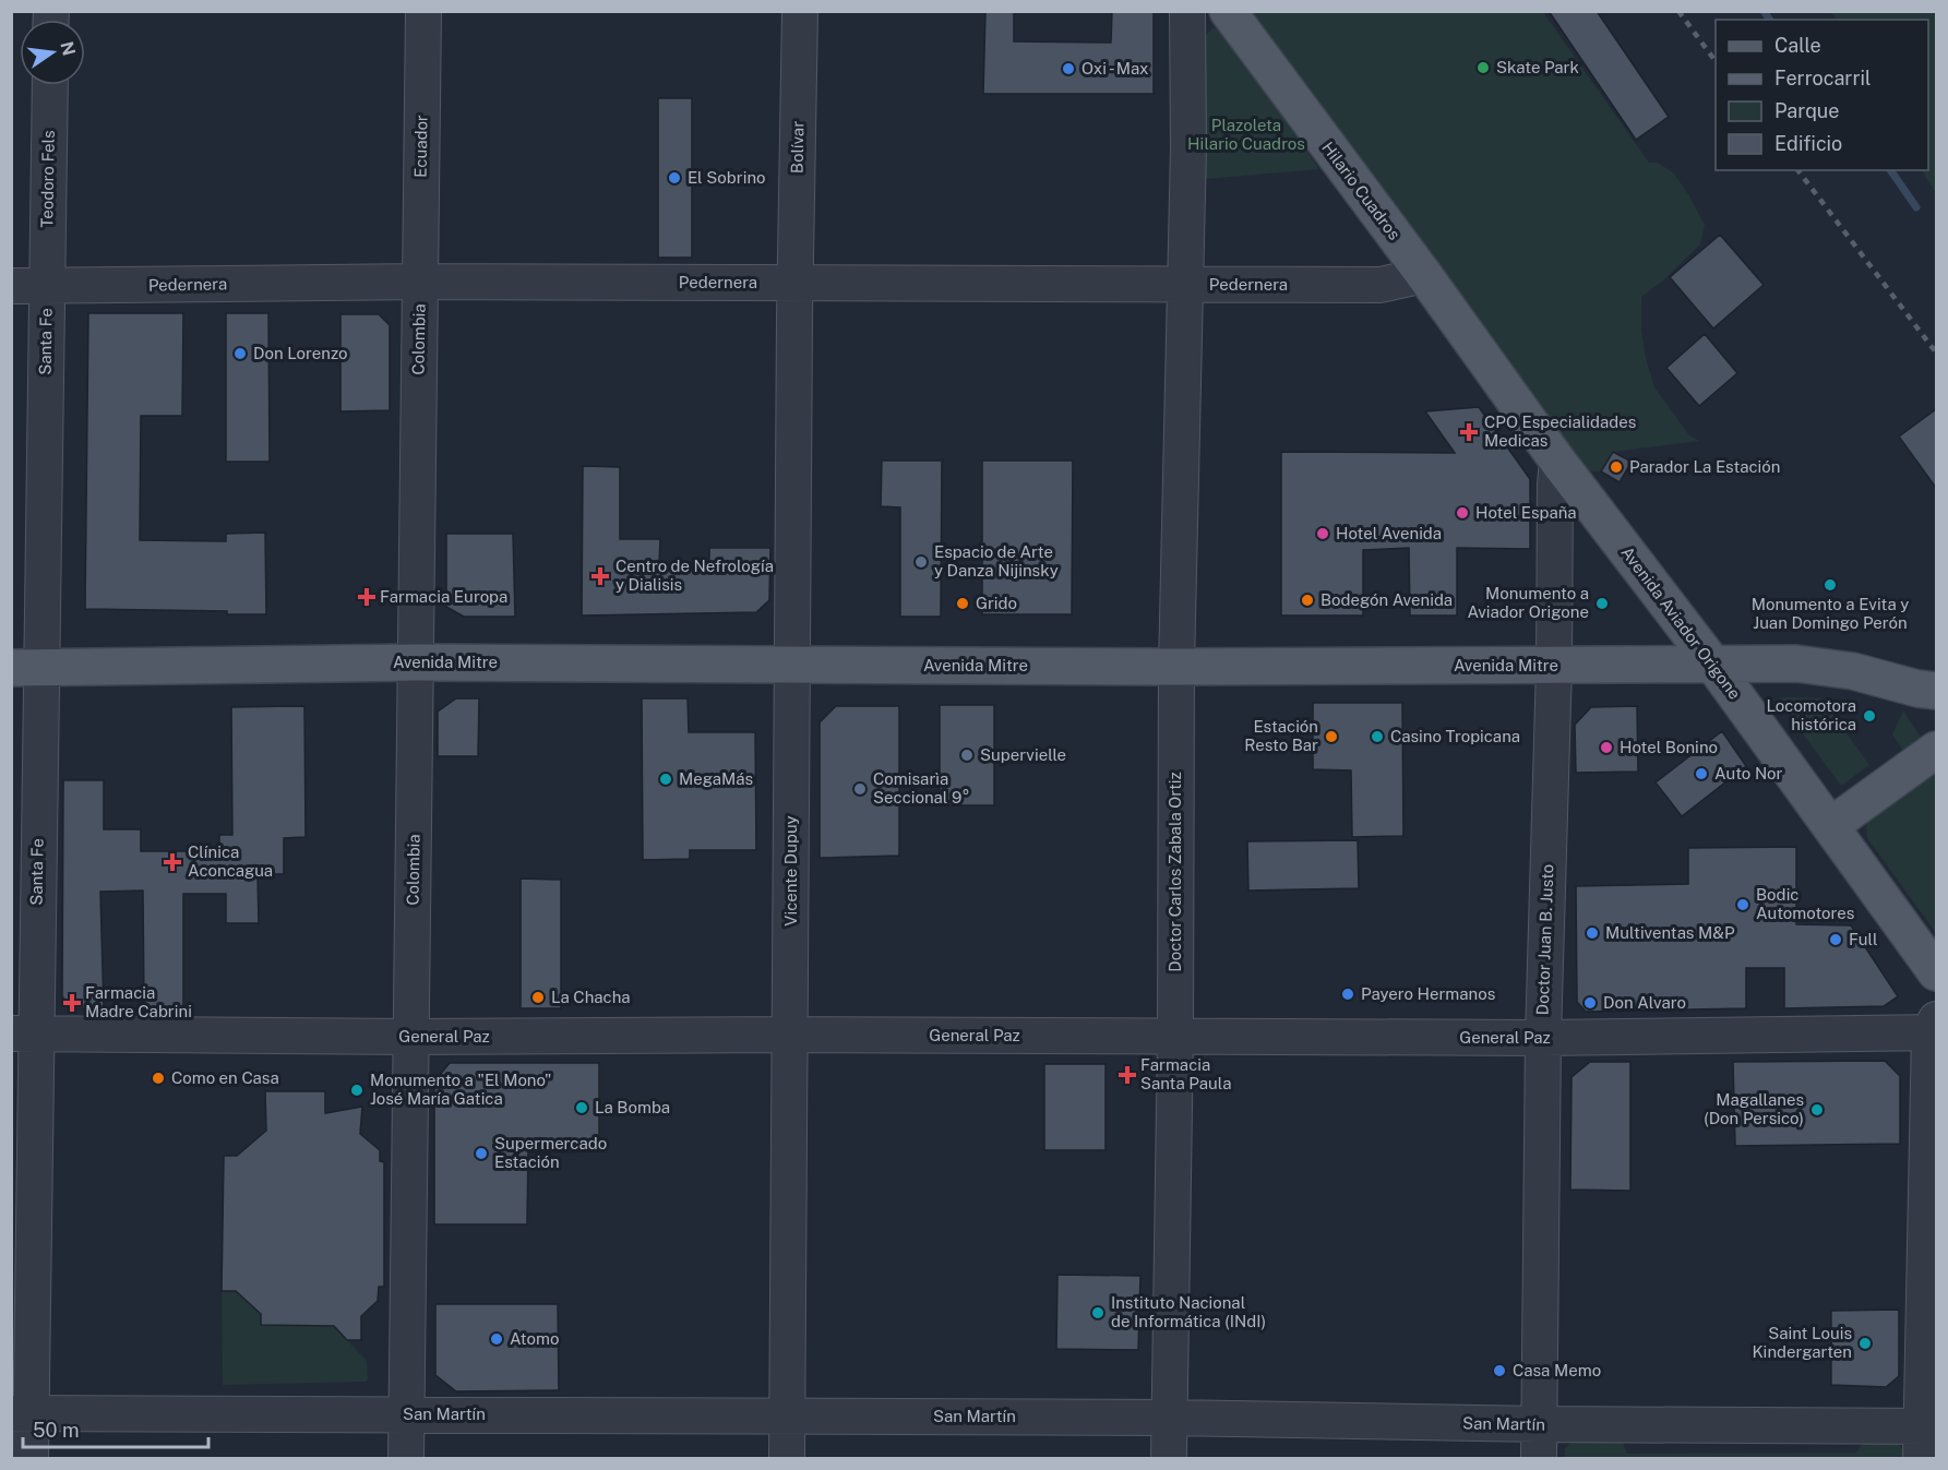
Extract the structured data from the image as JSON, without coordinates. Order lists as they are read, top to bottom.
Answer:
{
  "streets": {
    "main road": ["Hilario Cuadros", "Avenida Aviador Origone", "Avenida Mitre"],
    "street": [
      "Ecuador",
      "Bolívar",
      "Teodoro Fels",
      "Pedernera",
      "Colombia",
      "Santa Fe",
      "Vicente Dupuy",
      "Doctor Carlos Zabala Ortiz",
      "Doctor Juan B. Justo",
      "General Paz",
      "San Martín"
    ]
  },
  "crossings": [
    ["Ecuador", "Pedernera"],
    ["Ecuador", "Colombia"],
    ["Bolívar", "Pedernera"],
    ["Bolívar", "Vicente Dupuy"],
    ["Teodoro Fels", "Pedernera"],
    ["Teodoro Fels", "Santa Fe"],
    ["Hilario Cuadros", "Pedernera"],
    ["Hilario Cuadros", "Avenida Aviador Origone"],
    ["Pedernera", "Colombia"],
    ["Pedernera", "Santa Fe"],
    ["Pedernera", "Avenida Aviador Origone"],
    ["Pedernera", "Vicente Dupuy"],
    ["Pedernera", "Doctor Carlos Zabala Ortiz"],
    ["Colombia", "Avenida Mitre"],
    ["Colombia", "General Paz"],
    ["Colombia", "San Martín"],
    ["Santa Fe", "Avenida Mitre"],
    ["Santa Fe", "General Paz"],
    ["Santa Fe", "San Martín"],
    ["Avenida Aviador Origone", "Avenida Mitre"],
    ["Avenida Aviador Origone", "Doctor Juan B. Justo"],
    ["Avenida Mitre", "Vicente Dupuy"],
    ["Avenida Mitre", "Doctor Carlos Zabala Ortiz"],
    ["Avenida Mitre", "Doctor Juan B. Justo"],
    ["Vicente Dupuy", "General Paz"],
    ["Vicente Dupuy", "San Martín"],
    ["Doctor Carlos Zabala Ortiz", "General Paz"],
    ["Doctor Carlos Zabala Ortiz", "San Martín"],
    ["Doctor Juan B. Justo", "General Paz"],
    ["Doctor Juan B. Justo", "San Martín"]
  ],
  "parks": ["Plazoleta Hilario Cuadros"],
  "places": {
    "other": [
      "Skate Park",
      "Oxi - Max",
      "El Sobrino",
      "Don Lorenzo",
      "Parador La Estación",
      "Hotel España",
      "Hotel Avenida",
      "Espacio de Arte y Danza Nijinsky",
      "Monumento a Evita y Juan Domingo Perón",
      "Bodegón Avenida",
      "Grido",
      "Monumento a Aviador Origone",
      "Locomotora histórica",
      "Estación Resto Bar",
      "Casino Tropicana",
      "Hotel Bonino",
      "Supervielle",
      "Auto Nor",
      "MegaMás",
      "Comisarìa Seccional 9°",
      "Bodic Automotores",
      "Multiventas M&P",
      "Full",
      "Payero Hermanos",
      "La Chacha",
      "Don Alvaro",
      "Como en Casa",
      "Monumento a \"El Mono\" José María Gatica",
      "La Bomba",
      "Magallanes (Don Persico)",
      "Supermercado Estación",
      "Instituto Nacional de Informática (INdI)",
      "Atomo",
      "Saint Louis Kindergarten",
      "Casa Memo"
    ],
    "health": [
      "CPO Especialidades Medicas",
      "Centro de Nefrología y Dialisis",
      "Farmacia Europa",
      "Clínica Aconcagua",
      "Farmacia Madre Cabrini",
      "Farmacia Santa Paula"
    ]
  },
  "legend": [
    "Calle",
    "Ferrocarril",
    "Parque",
    "Edificio"
  ],
  "scale_bar": "50 m",
  "north": "right"
}
